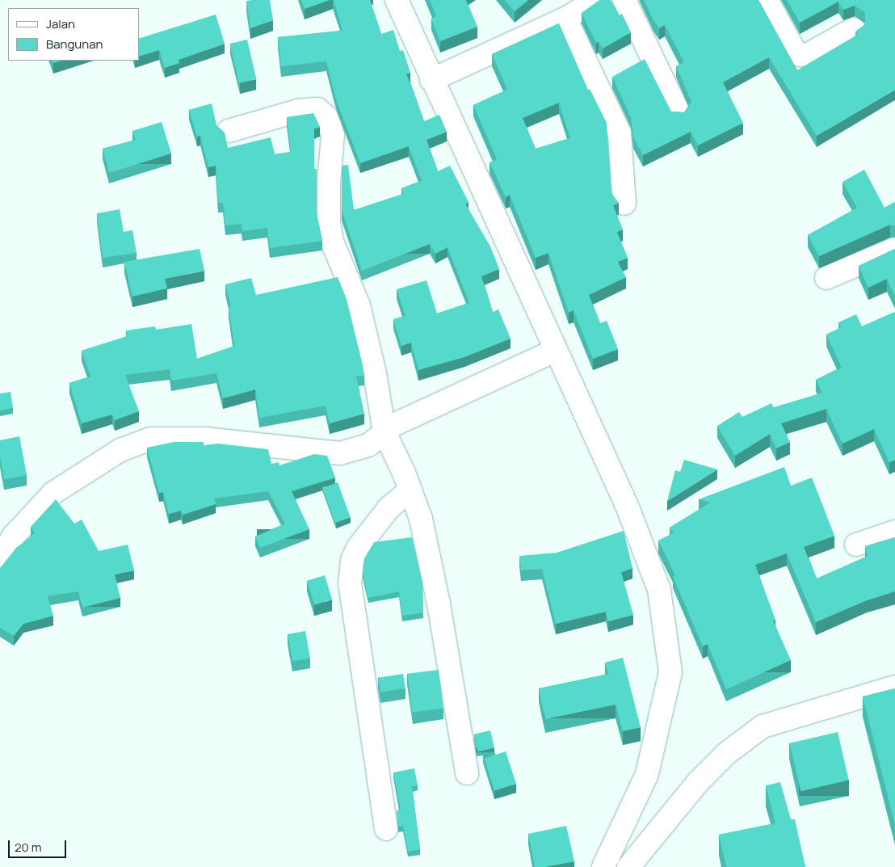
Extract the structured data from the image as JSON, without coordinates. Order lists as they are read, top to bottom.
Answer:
{
  "legend": ["Jalan", "Bangunan"],
  "scale_bar": "20 m"
}
